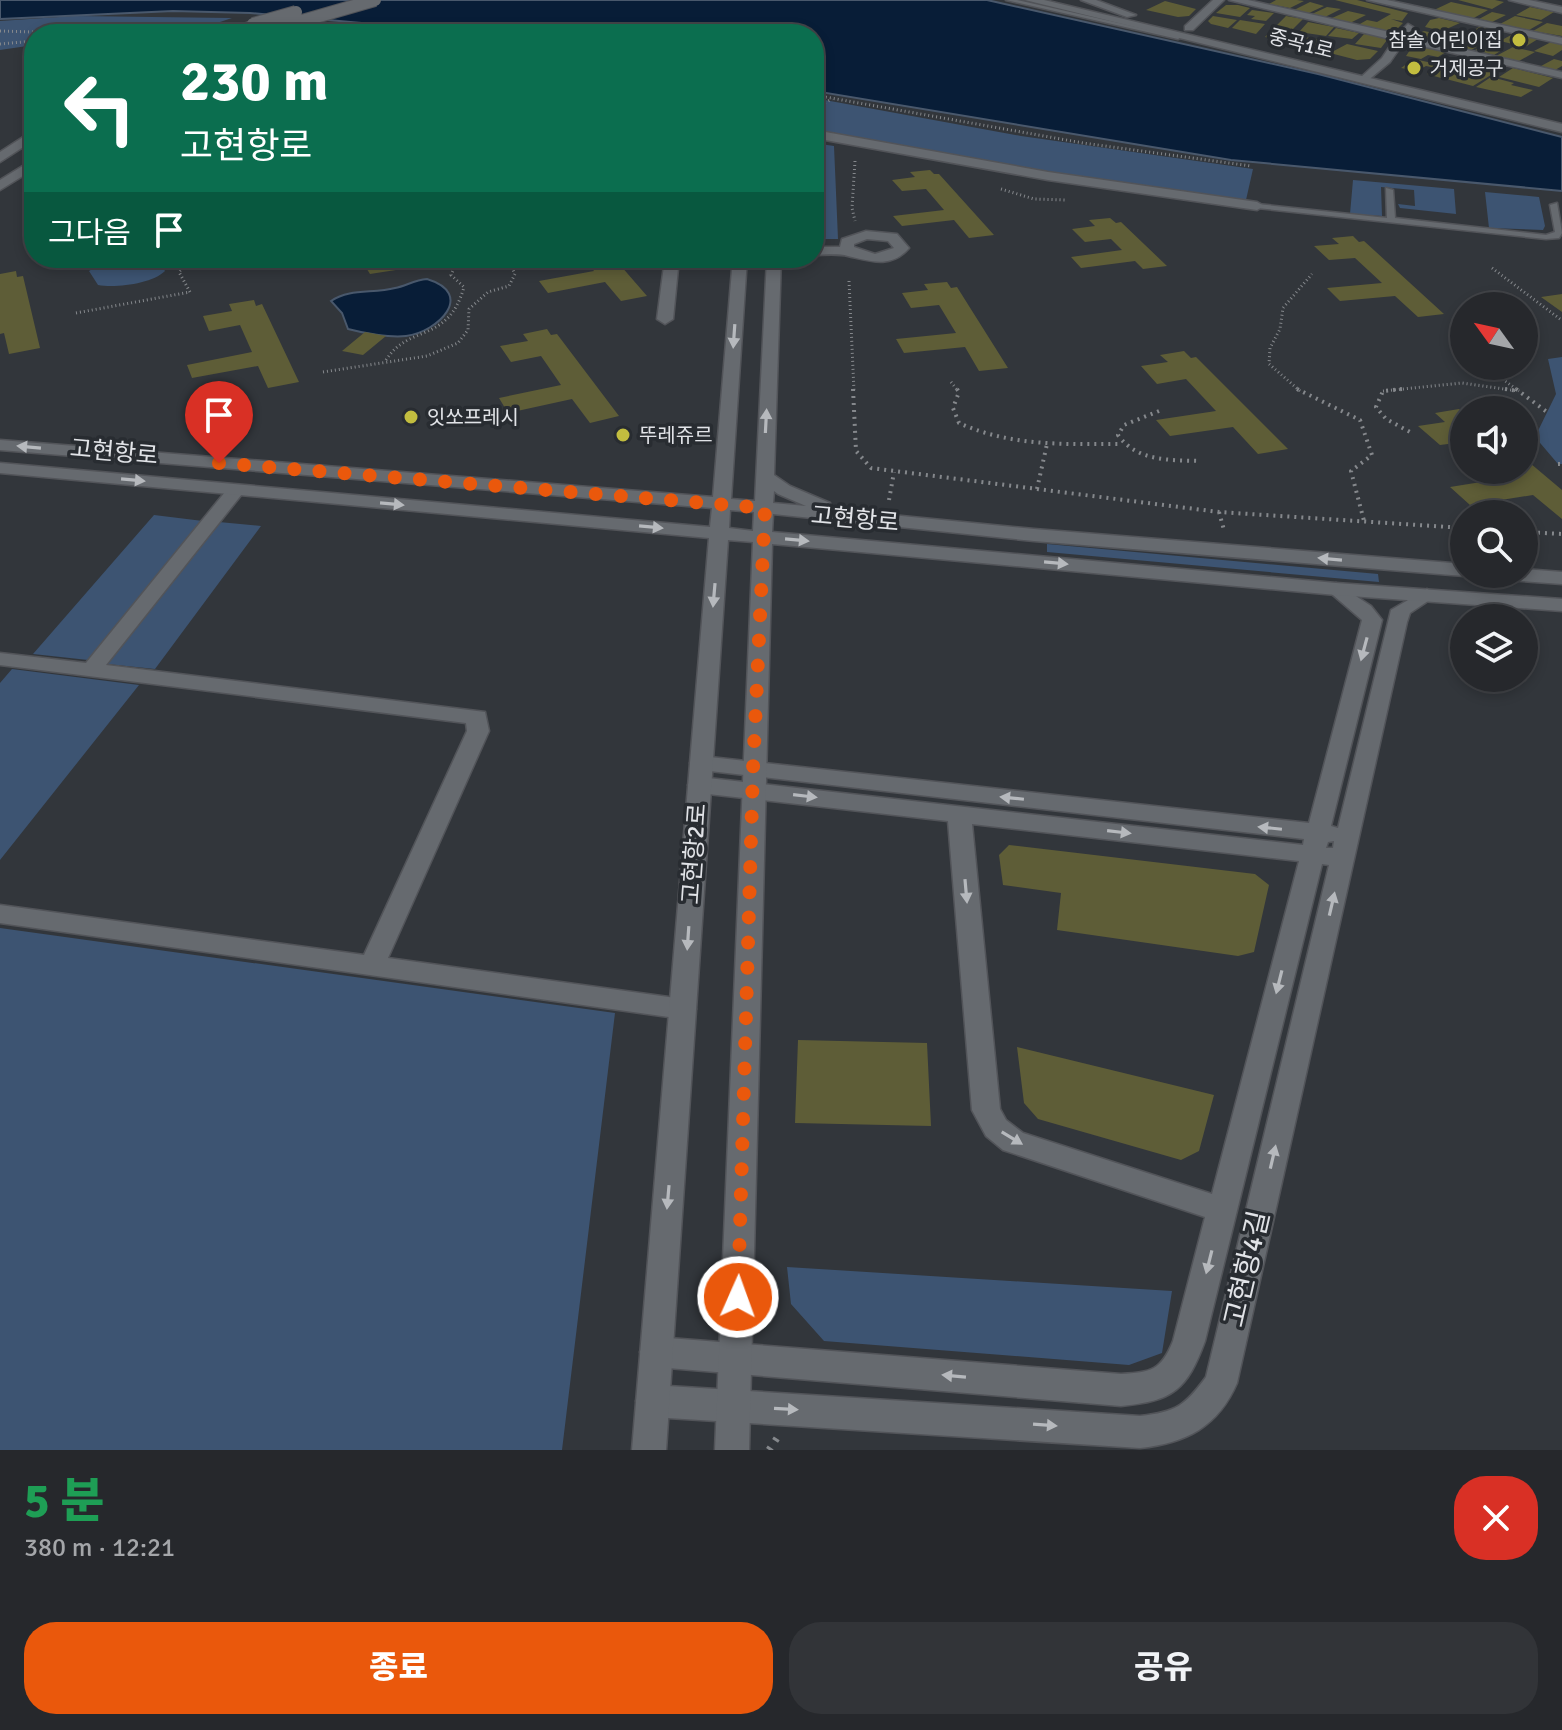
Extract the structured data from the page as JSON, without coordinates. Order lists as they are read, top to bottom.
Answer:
{
  "streets": {
    "street": [
      "중곡1로",
      "고현항로",
      "고현항2로",
      "고현항4길"
    ]
  },
  "crossings": [
    ["고현항로", "고현항2로"],
    ["고현항로", "고현항4길"],
    ["고현항2로", "고현항4길"]
  ],
  "places": [
    "참솔 어린이집",
    "거제공구",
    "잇쏘프레시",
    "뚜레쥬르"
  ],
  "north": "top left",
  "page": {
    "turn": ["230 m", "고현항로"],
    "then": "그다음",
    "heading": ["5 분", "380 m · 12:21"],
    "buttons": ["종료", "공유"]
  }
}
